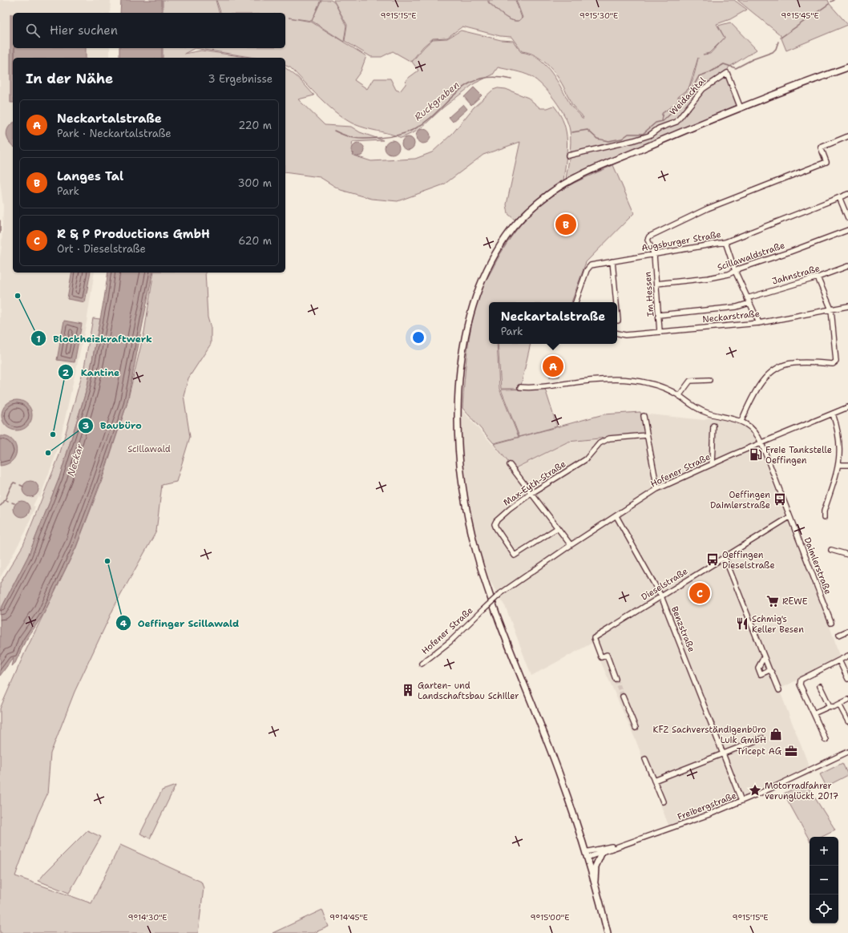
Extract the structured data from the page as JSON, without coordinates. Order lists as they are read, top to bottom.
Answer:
{
  "streets": {
    "street": [
      "Weidachtal",
      "Augsburger Straße",
      "Scillawaldstraße",
      "Jahnstraße",
      "Im Hessen",
      "Neckarstraße",
      "Hofener Straße",
      "Max-Eyth-Straße",
      "Daimlerstraße",
      "Dieselstraße",
      "Benzstraße",
      "Freibergstraße"
    ]
  },
  "crossings": [
    ["Augsburger Straße", "Im Hessen"],
    ["Scillawaldstraße", "Im Hessen"],
    ["Im Hessen", "Neckarstraße"],
    ["Hofener Straße", "Daimlerstraße"],
    ["Hofener Straße", "Benzstraße"],
    ["Daimlerstraße", "Dieselstraße"],
    ["Dieselstraße", "Benzstraße"],
    ["Benzstraße", "Freibergstraße"]
  ],
  "water": ["Ruckgraben", "Neckar"],
  "parks": ["Scillawald"],
  "places": {
    "other": [
      "Blockheizkraftwerk",
      "Kantine",
      "Baubüro",
      "Oeffinger Scillawald"
    ],
    "fuel station": ["Freie Tankstelle Oeffingen"],
    "bus stop": ["Oeffingen Daimlerstraße", "Oeffingen Dieselstraße"],
    "supermarket": ["REWE"],
    "restaurant": ["Schmig's Keller Besen"],
    "building": ["Garten- und Landschaftsbau Schiller"],
    "shop": ["KFZ Sachverständigenbüro Luik GmbH"],
    "office": ["Tricept AG"],
    "place": ["Motorradfahrer verunglückt 2017"]
  },
  "page": {
    "search": "Hier suchen",
    "heading": ["In der Nähe", "3 Ergebnisse"],
    "list": [
      {
        "mark": "A",
        "name": "Neckartalstraße",
        "note": "Park · Neckartalstraße",
        "value": "220 m"
      },
      {
        "mark": "B",
        "name": "Langes Tal",
        "note": "Park",
        "value": "300 m"
      },
      {
        "mark": "C",
        "name": "R & P Productions GmbH",
        "note": "Ort · Dieselstraße",
        "value": "620 m"
      }
    ],
    "pins": ["B", "A", "C"],
    "popup": ["Neckartalstraße", "Park"],
    "map_buttons": ["+", "−"]
  },
  "coordinates": [
    "9°15'15\"E",
    "9°15'30\"E",
    "9°15'45\"E",
    "9°14'30\"E",
    "9°14'45\"E",
    "9°15'00\"E"
  ]
}
